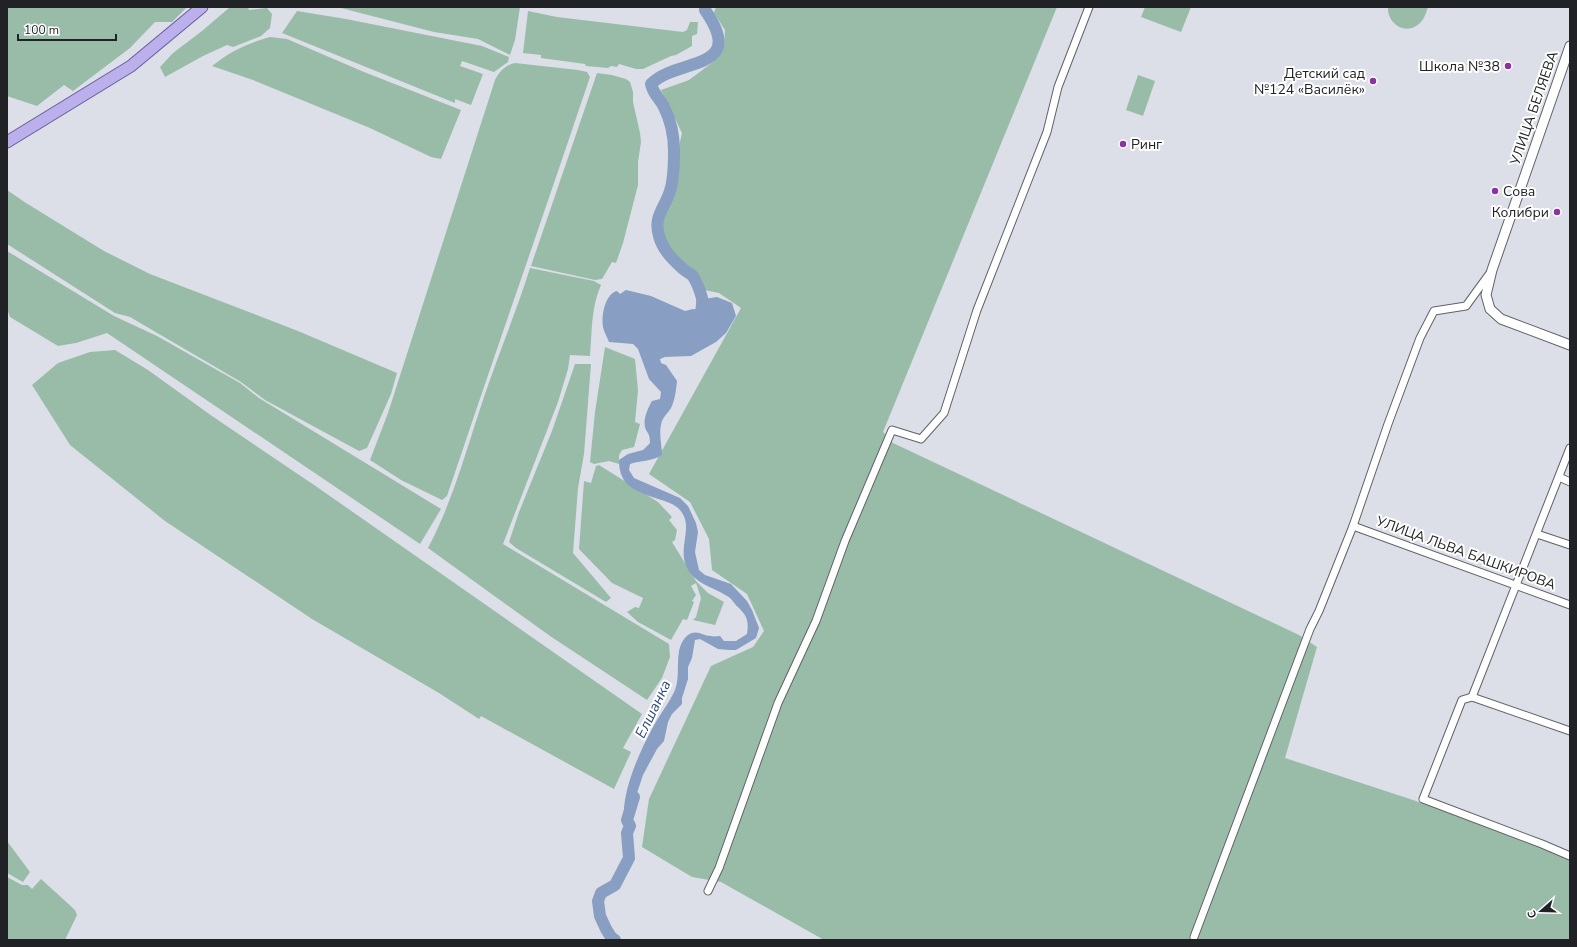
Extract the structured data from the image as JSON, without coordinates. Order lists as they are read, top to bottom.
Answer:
{
  "streets": {
    "street": ["УЛИЦА БЕЛЯЕВА", "УЛИЦА ЛЬВА БАШКИРОВА"]
  },
  "water": ["Елшанка"],
  "places": [
    "Школа №38",
    "Детский сад №124 «Василёк»",
    "Ринг",
    "Сова",
    "Колибри"
  ],
  "scale_bar": "100 m",
  "north": "left"
}
